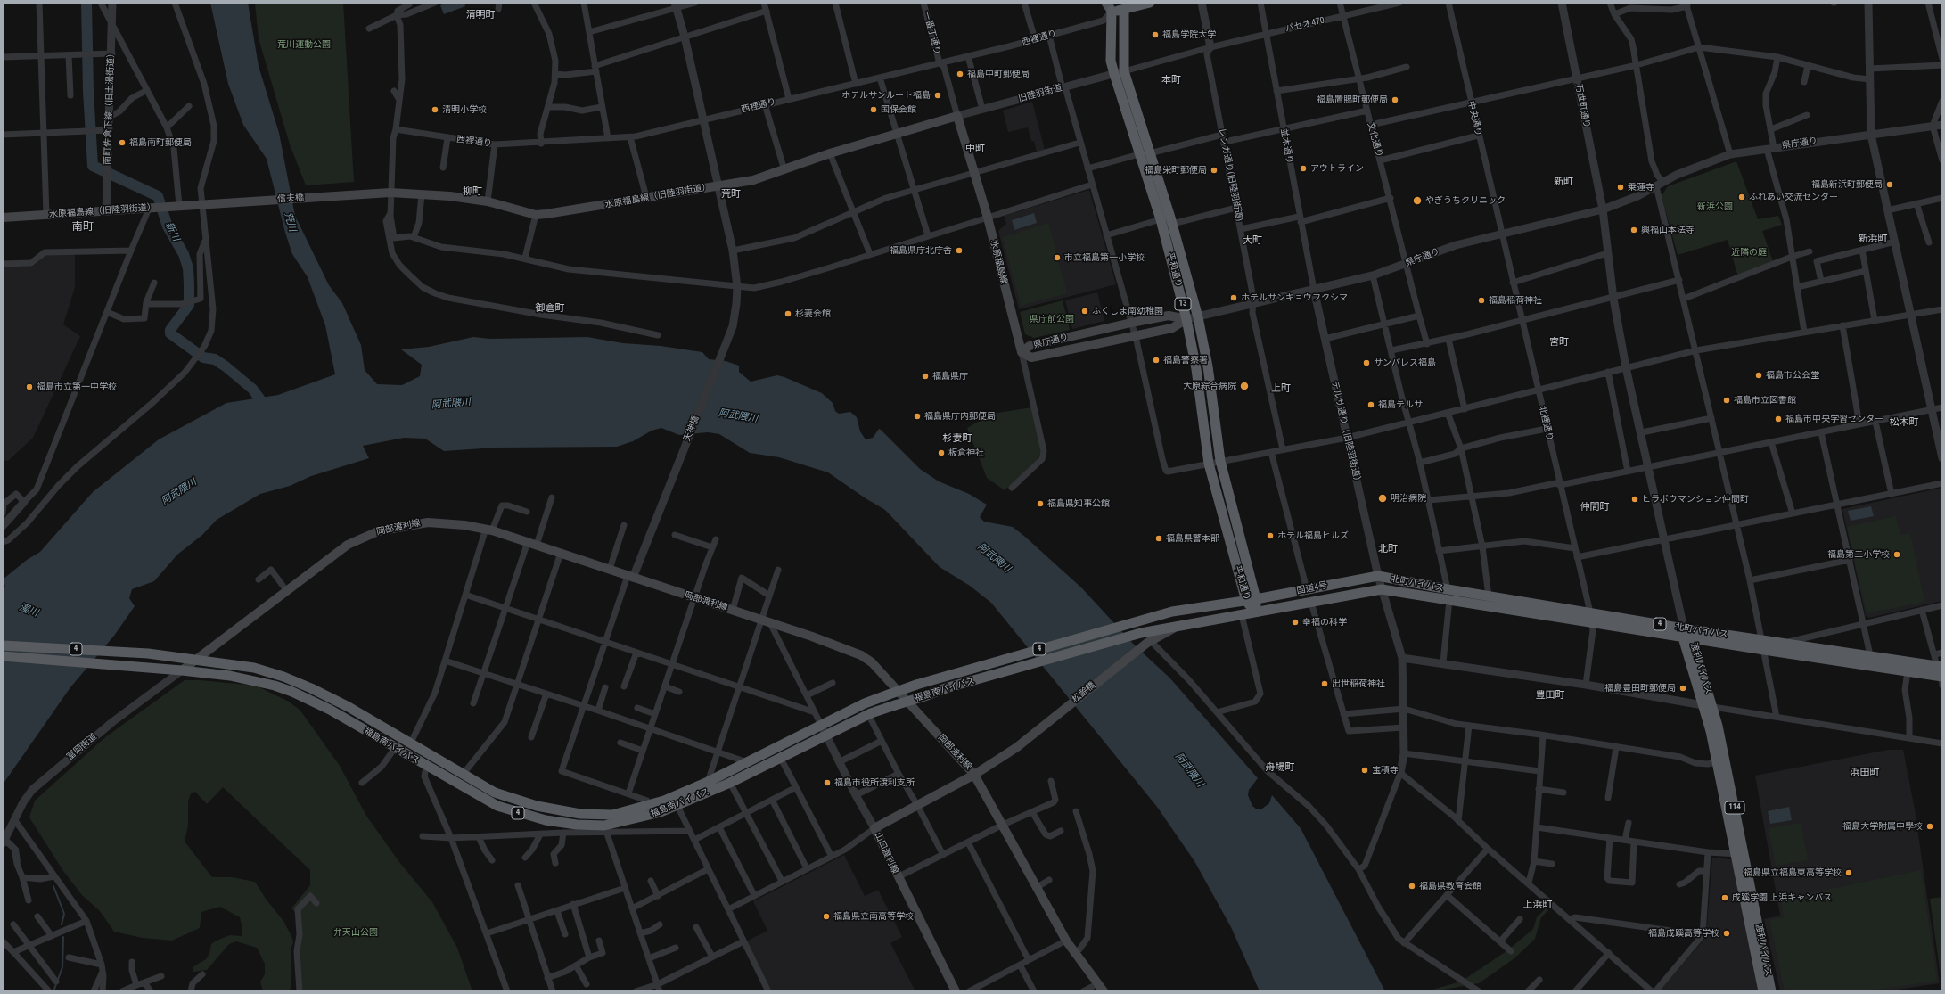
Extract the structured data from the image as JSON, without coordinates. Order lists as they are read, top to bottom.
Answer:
{
  "streets": {
    "highway": [
      "平和通り",
      "13",
      "北町バイパス",
      "国道4号",
      "4",
      "渡利バイパス",
      "福島南バイパス",
      "114"
    ],
    "main road": [
      "県庁通り",
      "水原福島線（旧陸羽街道）",
      "信夫橋",
      "水原福島線",
      "岡部渡利線",
      "松齢橋",
      "山口渡利線"
    ],
    "street": [
      "パセオ470",
      "一番丁通り",
      "西裡通り",
      "旧陸羽街道",
      "万世町通り",
      "南町佐倉下線（旧土湯街道）",
      "中央通り",
      "文化通り",
      "並木通り",
      "レンガ通り(旧陸羽街道)",
      "北裡通り",
      "天神橋",
      "テルサ通り（旧陸羽街道）",
      "富岡街道"
    ]
  },
  "crossings": [
    ["パセオ470", "旧陸羽街道"],
    ["パセオ470", "文化通り"],
    ["パセオ470", "並木通り"],
    ["パセオ470", "レンガ通り(旧陸羽街道)"],
    ["パセオ470", "平和通り"],
    ["一番丁通り", "西裡通り"],
    ["一番丁通り", "旧陸羽街道"],
    ["一番丁通り", "水原福島線（旧陸羽街道）"],
    ["西裡通り", "平和通り"],
    ["西裡通り", "天神橋"],
    ["旧陸羽街道", "水原福島線（旧陸羽街道）"],
    ["旧陸羽街道", "平和通り"],
    ["万世町通り", "県庁通り"],
    ["万世町通り", "北町バイパス"],
    ["万世町通り", "渡利バイパス"],
    ["南町佐倉下線（旧土湯街道）", "水原福島線（旧陸羽街道）"],
    ["中央通り", "県庁通り"],
    ["中央通り", "北裡通り"],
    ["文化通り", "県庁通り"],
    ["県庁通り", "並木通り"],
    ["県庁通り", "レンガ通り(旧陸羽街道)"],
    ["県庁通り", "水原福島線"],
    ["県庁通り", "平和通り"],
    ["県庁通り", "北裡通り"],
    ["県庁通り", "テルサ通り（旧陸羽街道）"],
    ["並木通り", "テルサ通り（旧陸羽街道）"],
    ["水原福島線（旧陸羽街道）", "信夫橋"],
    ["水原福島線（旧陸羽街道）", "天神橋"],
    ["平和通り", "国道4号"],
    ["平和通り", "福島南バイパス"],
    ["北裡通り", "北町バイパス"],
    ["天神橋", "岡部渡利線"],
    ["テルサ通り（旧陸羽街道）", "北町バイパス"],
    ["テルサ通り（旧陸羽街道）", "国道4号"],
    ["岡部渡利線", "福島南バイパス"],
    ["岡部渡利線", "富岡街道"],
    ["岡部渡利線", "山口渡利線"],
    ["北町バイパス", "国道4号"],
    ["北町バイパス", "渡利バイパス"],
    ["国道4号", "福島南バイパス"],
    ["福島南バイパス", "富岡街道"],
    ["松齢橋", "山口渡利線"]
  ],
  "districts": [
    "清明町",
    "本町",
    "中町",
    "新町",
    "柳町",
    "荒町",
    "南町",
    "新浜町",
    "大町",
    "御倉町",
    "宮町",
    "上町",
    "松木町",
    "杉妻町",
    "仲間町",
    "北町",
    "豊田町",
    "舟場町",
    "浜田町",
    "上浜町"
  ],
  "water": [
    "荒川",
    "新川",
    "阿武隈川",
    "濁川"
  ],
  "parks": [
    "荒川運動公園",
    "新浜公園",
    "近隣の庭",
    "県庁前公園",
    "弁天山公園"
  ],
  "places": [
    "福島学院大学",
    "福島中町郵便局",
    "ホテルサンルート福島",
    "福島置賜町郵便局",
    "清明小学校",
    "国保会館",
    "福島南町郵便局",
    "アウトライン",
    "福島栄町郵便局",
    "福島新浜町郵便局",
    "乗蓮寺",
    "ふれあい交流センター",
    "やぎうちクリニック",
    "興福山本法寺",
    "福島県庁北庁舎",
    "市立福島第一小学校",
    "ホテルサンキョウフクシマ",
    "福島稲荷神社",
    "ふくしま南幼稚園",
    "杉妻会館",
    "福島警察署",
    "サンパレス福島",
    "福島市公会堂",
    "福島県庁",
    "大原綜合病院",
    "福島市立第一中学校",
    "福島市立図書館",
    "福島テルサ",
    "福島県庁内郵便局",
    "福島市中央学習センター",
    "板倉神社",
    "明治病院",
    "ヒラボウマンション仲間町",
    "福島県知事公館",
    "ホテル福島ヒルズ",
    "福島県警本部",
    "福島第二小学校",
    "幸福の科学",
    "出世稲荷神社",
    "福島豊田町郵便局",
    "宝積寺",
    "福島市役所渡利支所",
    "福島大学附属中學校",
    "福島県立福島東高等学校",
    "福島県教育会館",
    "成蹊学園 上浜キャンパス",
    "福島県立南高等学校",
    "福島成蹊高等学校"
  ]
}
